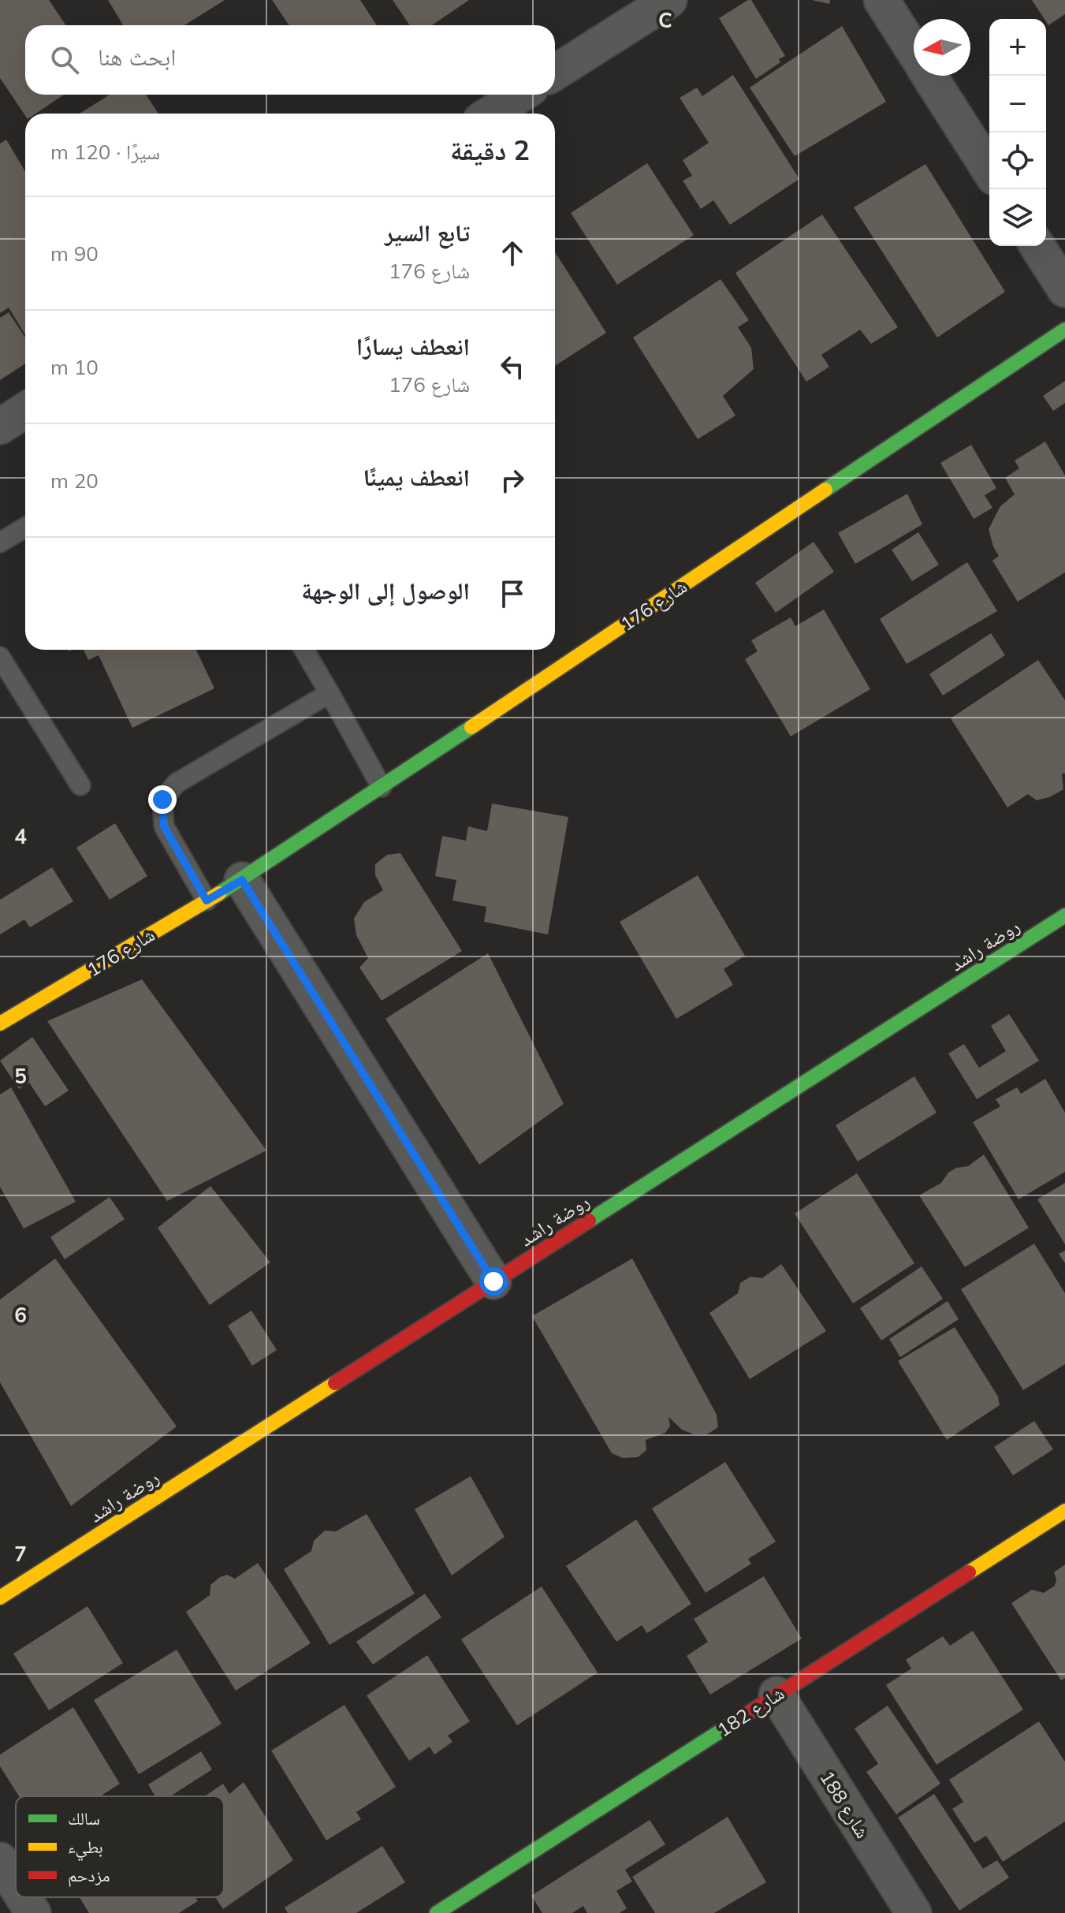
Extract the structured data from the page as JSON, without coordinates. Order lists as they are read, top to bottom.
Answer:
{
  "streets": {
    "street": [
      "شارع 176",
      "روضة راشد",
      "شارع 182",
      "شارع 188"
    ]
  },
  "crossings": [
    ["شارع 182", "شارع 188"]
  ],
  "legend": ["سالك", "بطيء", "مزدحم"],
  "north": "left",
  "page": {
    "map_buttons": ["+", "−"],
    "search": "ابحث هنا",
    "heading": ["2 دقيقة", "سيرًا · 120 m"],
    "list": [
      ["تابع السير", "شارع 176", "90 m"],
      ["انعطف يسارًا", "شارع 176", "10 m"],
      ["انعطف يمينًا", "20 m"],
      "الوصول إلى الوجهة"
    ]
  },
  "grid": {
    "columns": ["C"],
    "rows": [
      "4",
      "5",
      "6",
      "7"
    ]
  }
}
